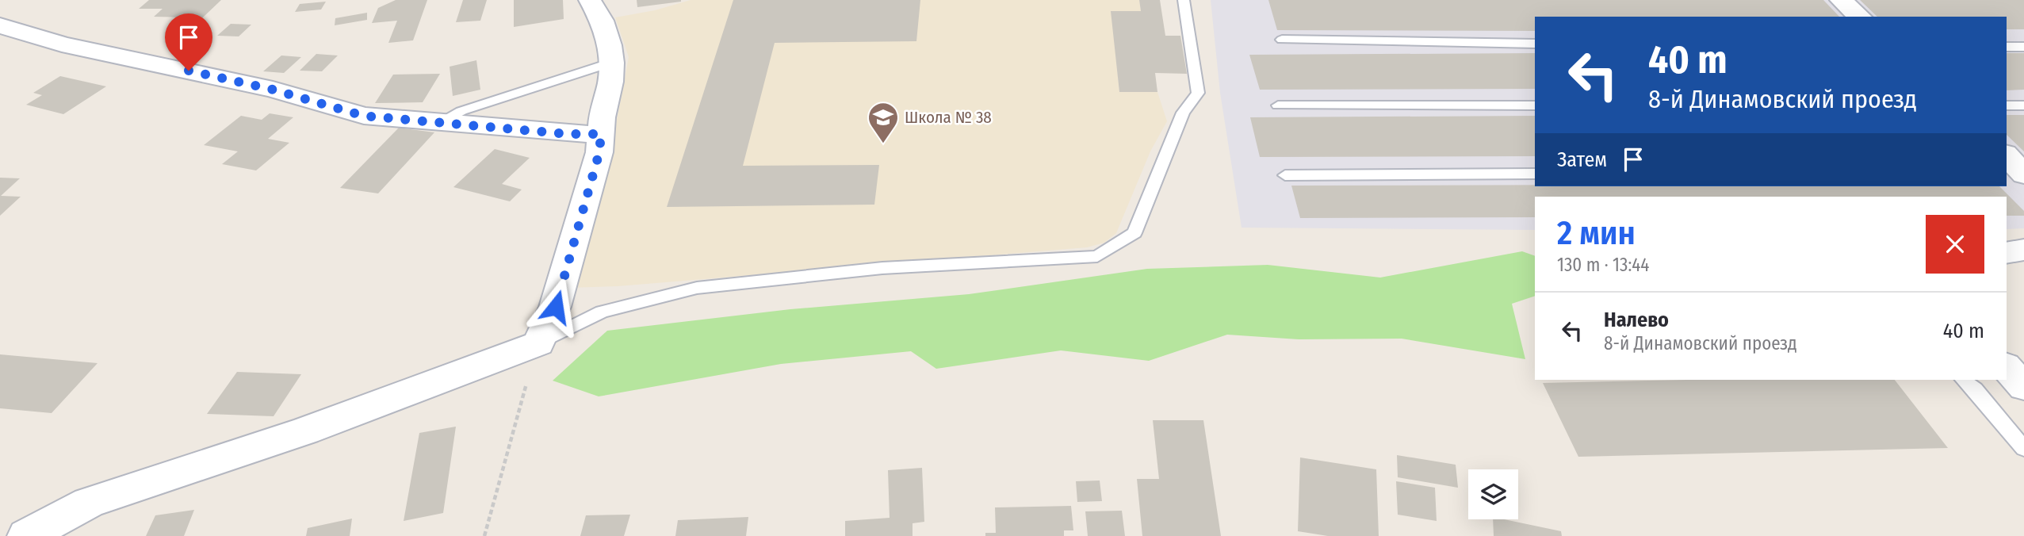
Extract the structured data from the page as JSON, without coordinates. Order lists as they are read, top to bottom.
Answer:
{
  "places": {
    "school or university": ["Школа № 38"]
  },
  "page": {
    "turn": ["40 m", "8-й Динамовский проезд"],
    "then": "Затем",
    "heading": ["2 мин", "130 m · 13:44"],
    "list": [
      {
        "name": "Налево",
        "note": "8-й Динамовский проезд",
        "value": "40 m"
      }
    ]
  }
}
